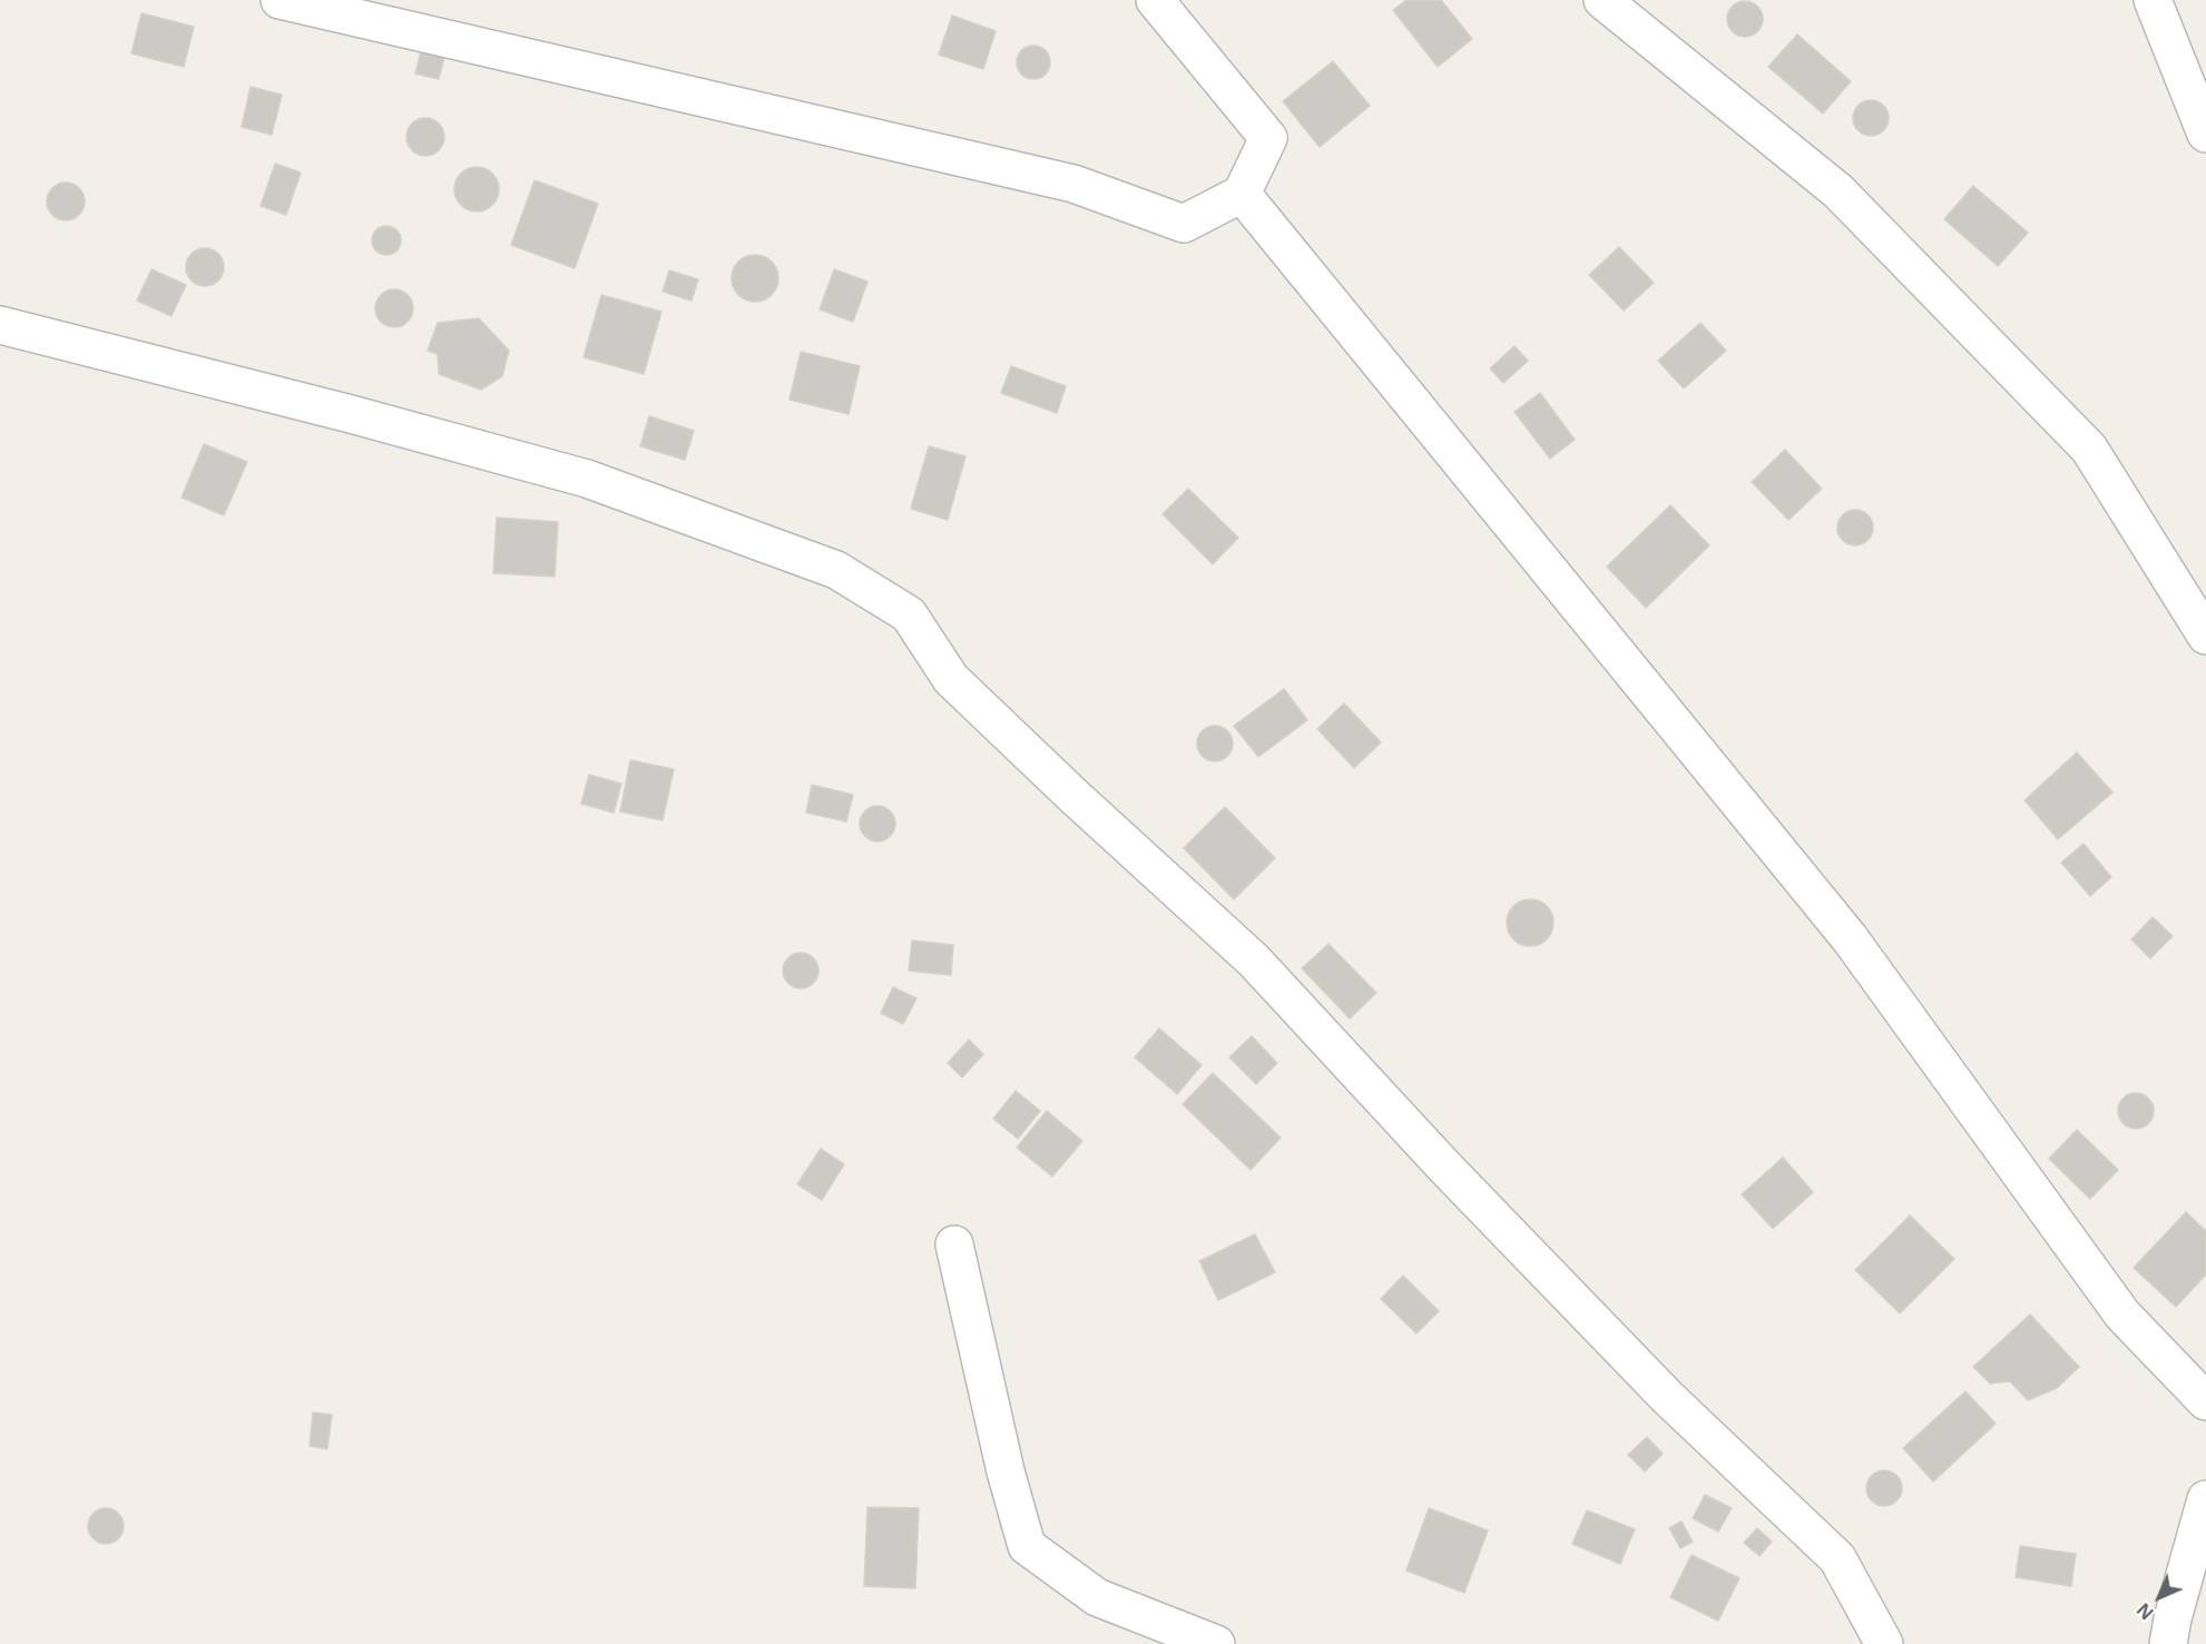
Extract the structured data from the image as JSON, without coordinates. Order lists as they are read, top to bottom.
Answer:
{
  "north": "bottom left"
}
